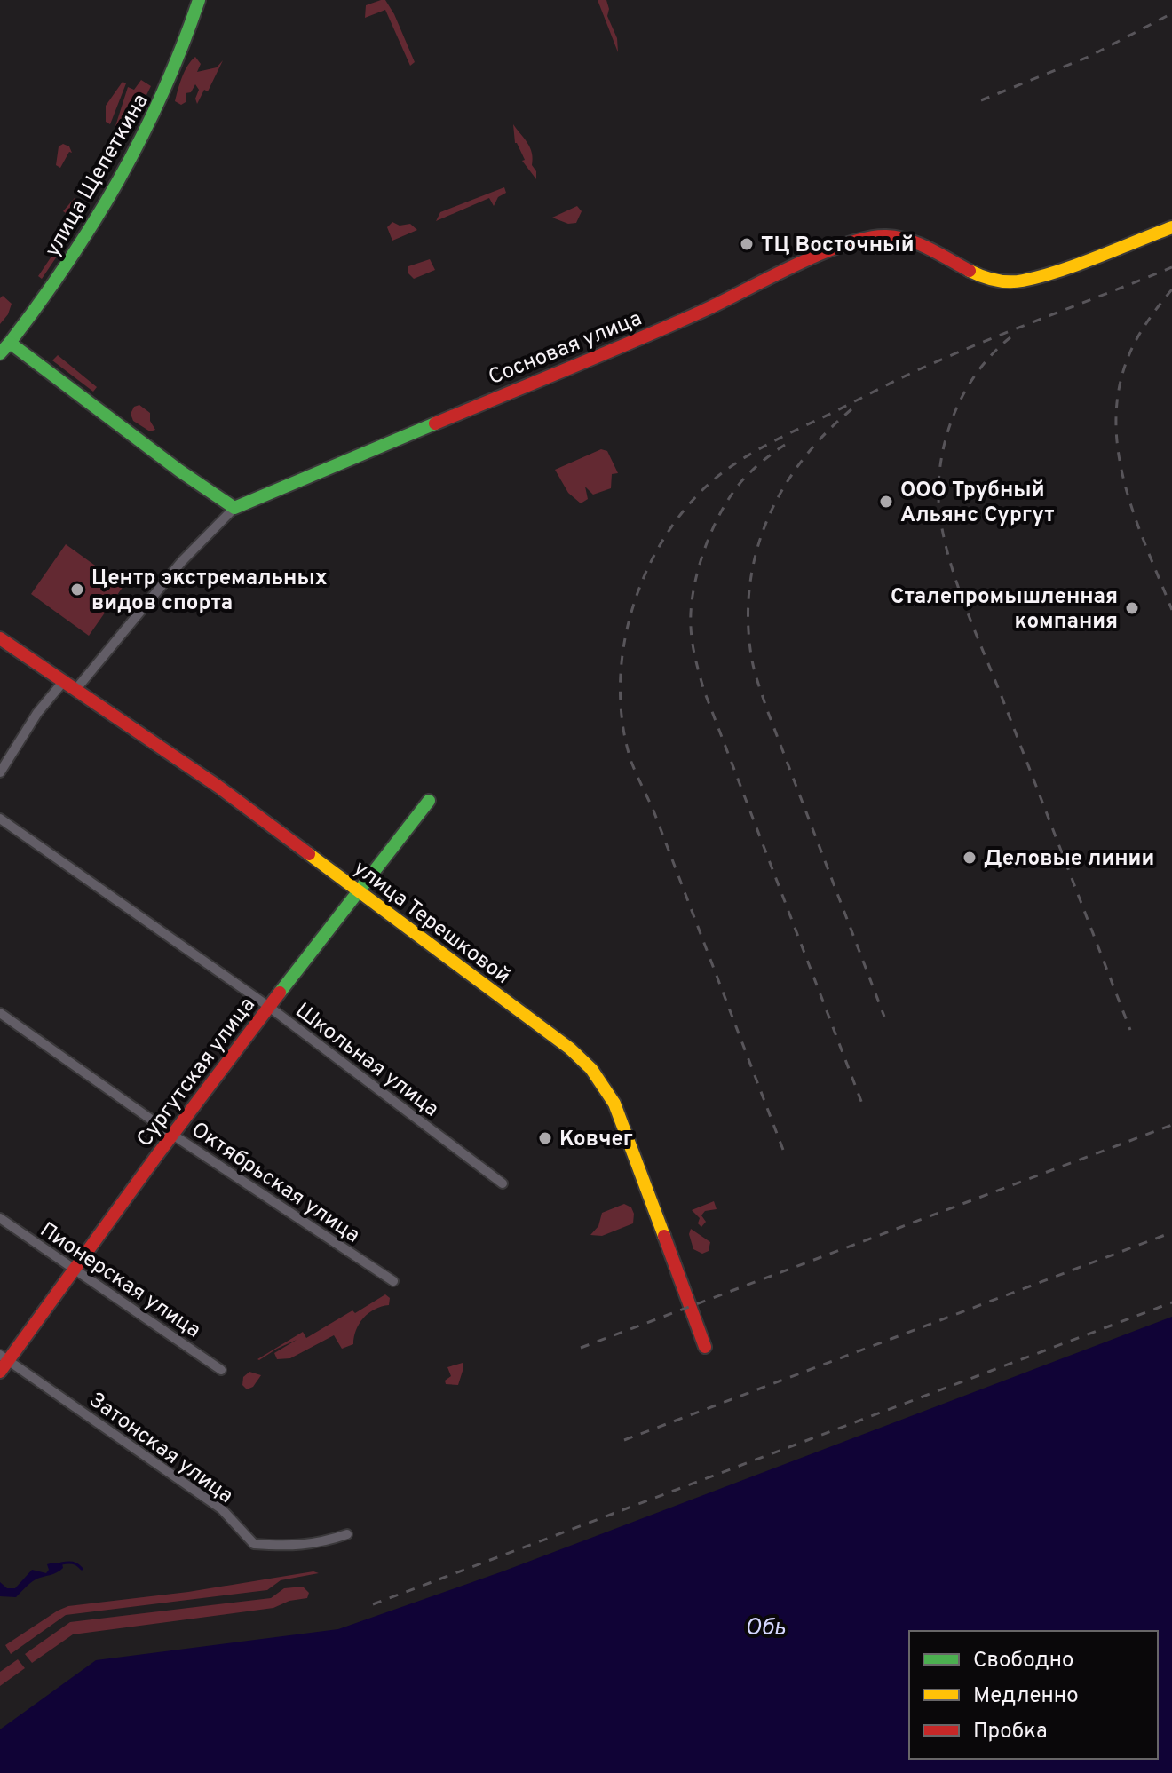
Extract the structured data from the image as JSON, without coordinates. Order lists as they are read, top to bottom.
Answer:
{
  "streets": {
    "street": [
      "улица Щепеткина",
      "Сосновая улица",
      "улица Терешковой",
      "Школьная улица",
      "Сургутская улица",
      "Октябрьская улица",
      "Пионерская улица",
      "Затонская улица"
    ]
  },
  "crossings": [
    ["улица Терешковой", "Сургутская улица"],
    ["Школьная улица", "Сургутская улица"],
    ["Сургутская улица", "Октябрьская улица"],
    ["Сургутская улица", "Пионерская улица"],
    ["Сургутская улица", "Затонская улица"]
  ],
  "water": ["Обь"],
  "places": [
    "ТЦ Восточный",
    "ООО Трубный Альянс Сургут",
    "Центр экстремальных видов спорта",
    "Сталепромышленная компания",
    "Деловые линии",
    "Ковчег"
  ],
  "legend": ["Свободно", "Медленно", "Пробка"]
}
